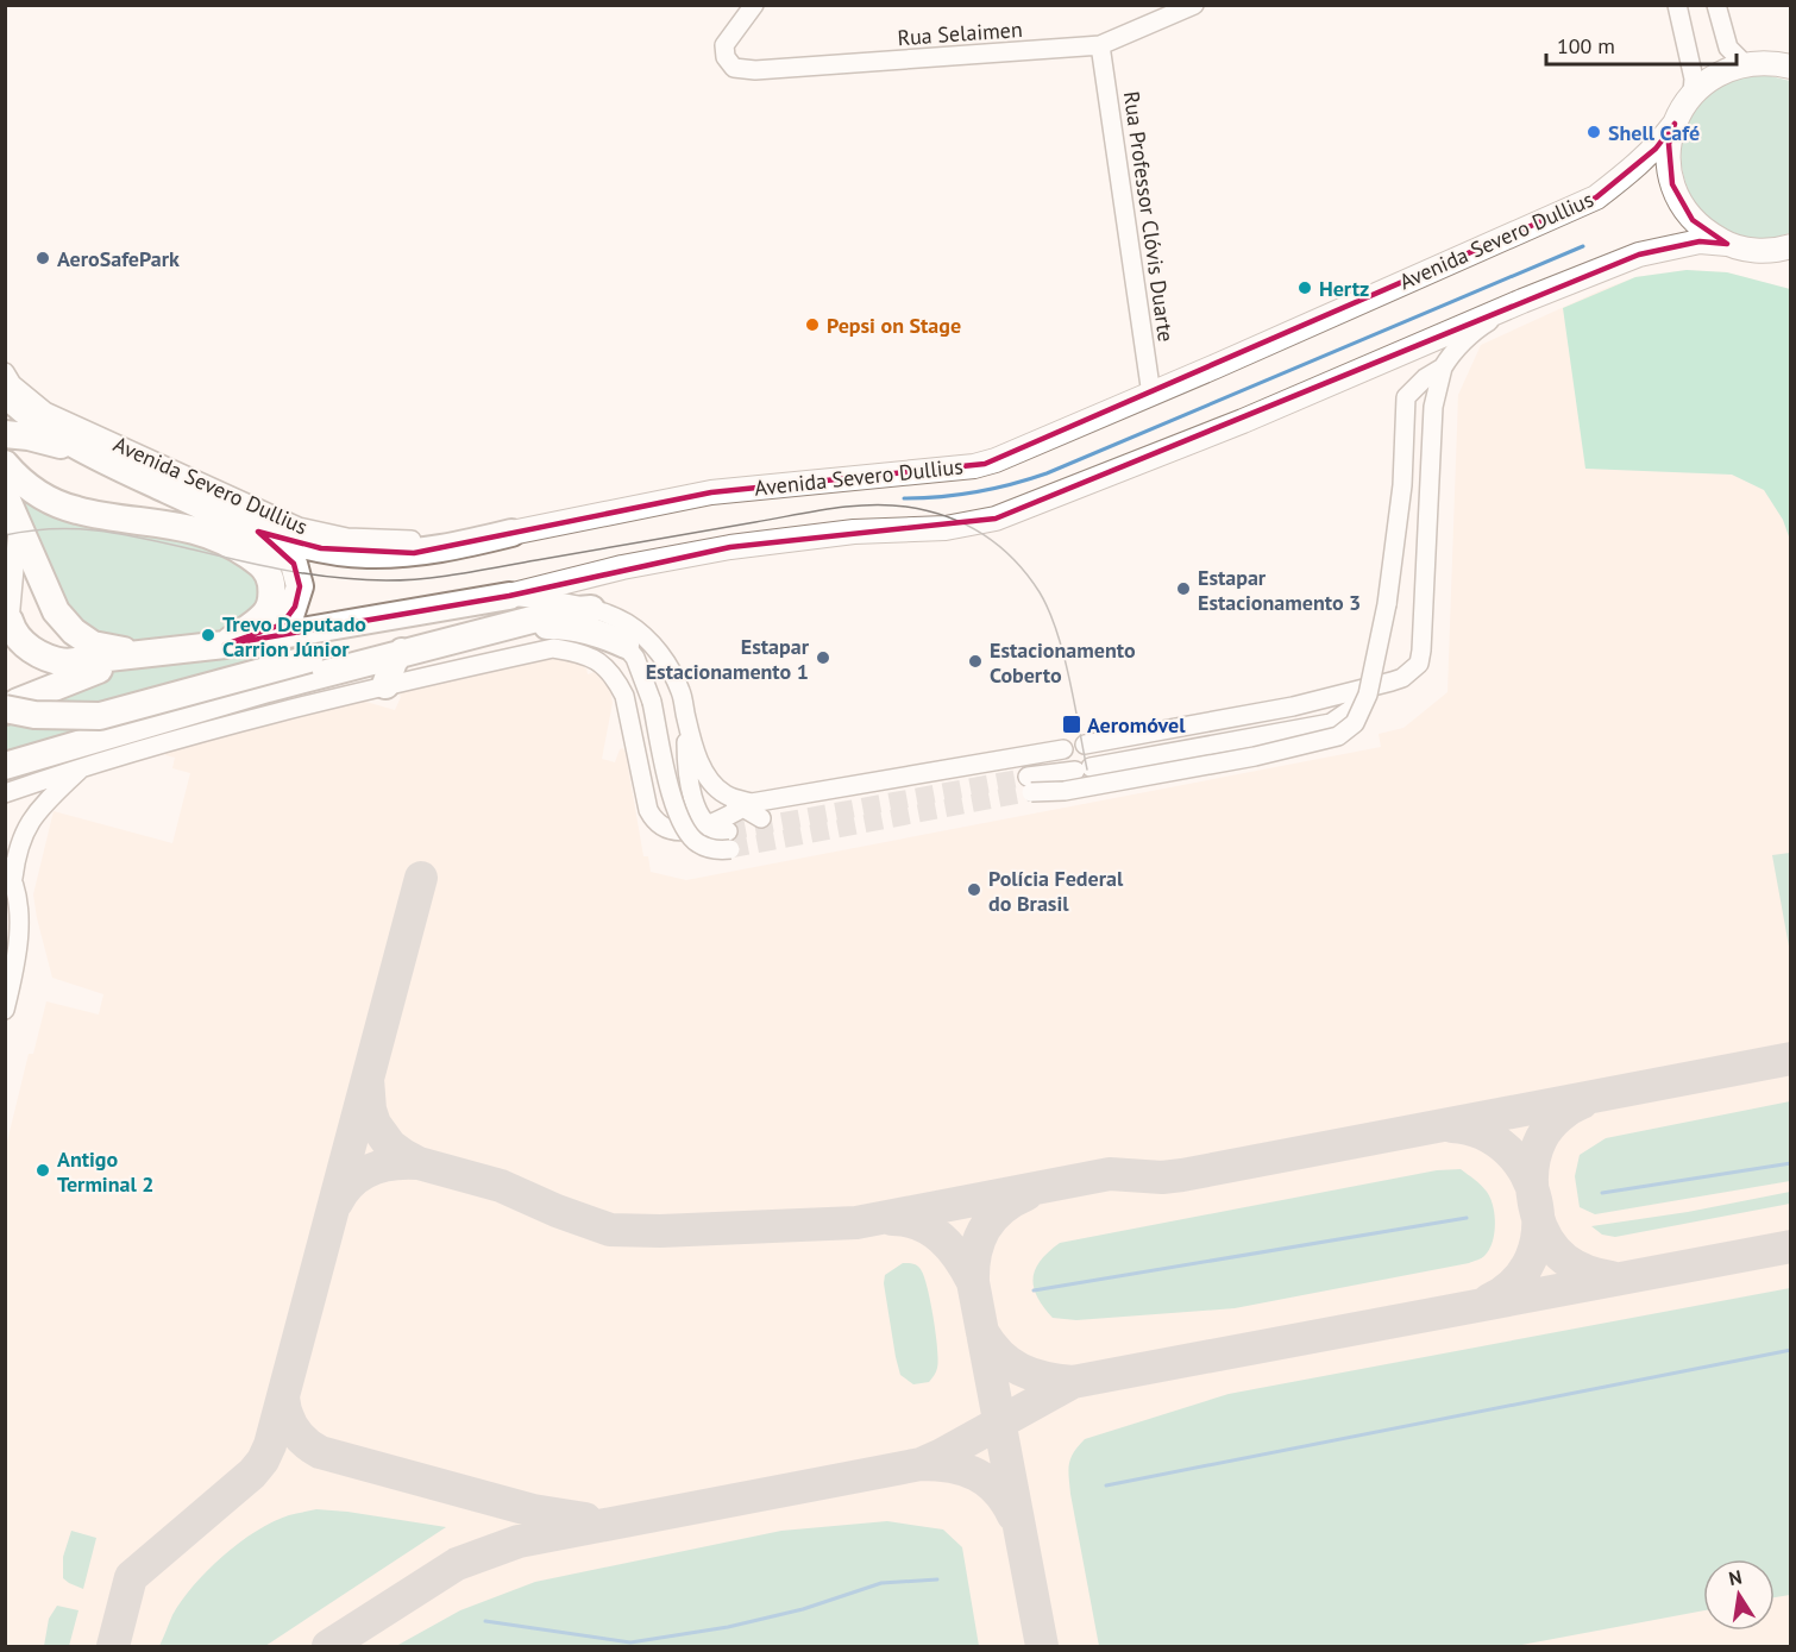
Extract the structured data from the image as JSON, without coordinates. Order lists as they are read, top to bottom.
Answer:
{
  "streets": {
    "main road": ["Avenida Severo Dullius"],
    "street": ["Rua Selaimen", "Rua Professor Clóvis Duarte"]
  },
  "crossings": [
    ["Rua Selaimen", "Rua Professor Clóvis Duarte"],
    ["Rua Professor Clóvis Duarte", "Avenida Severo Dullius"]
  ],
  "places": {
    "other": [
      "Shell Café",
      "AeroSafePark",
      "Hertz",
      "Pepsi on Stage",
      "Estapar Estacionamento 3",
      "Trevo Deputado Carrion Júnior",
      "Estapar Estacionamento 1",
      "Estacionamento Coberto",
      "Polícia Federal do Brasil",
      "Antigo Terminal 2"
    ],
    "transit": ["Aeromóvel"]
  },
  "scale_bar": "100 m",
  "north": "top"
}
